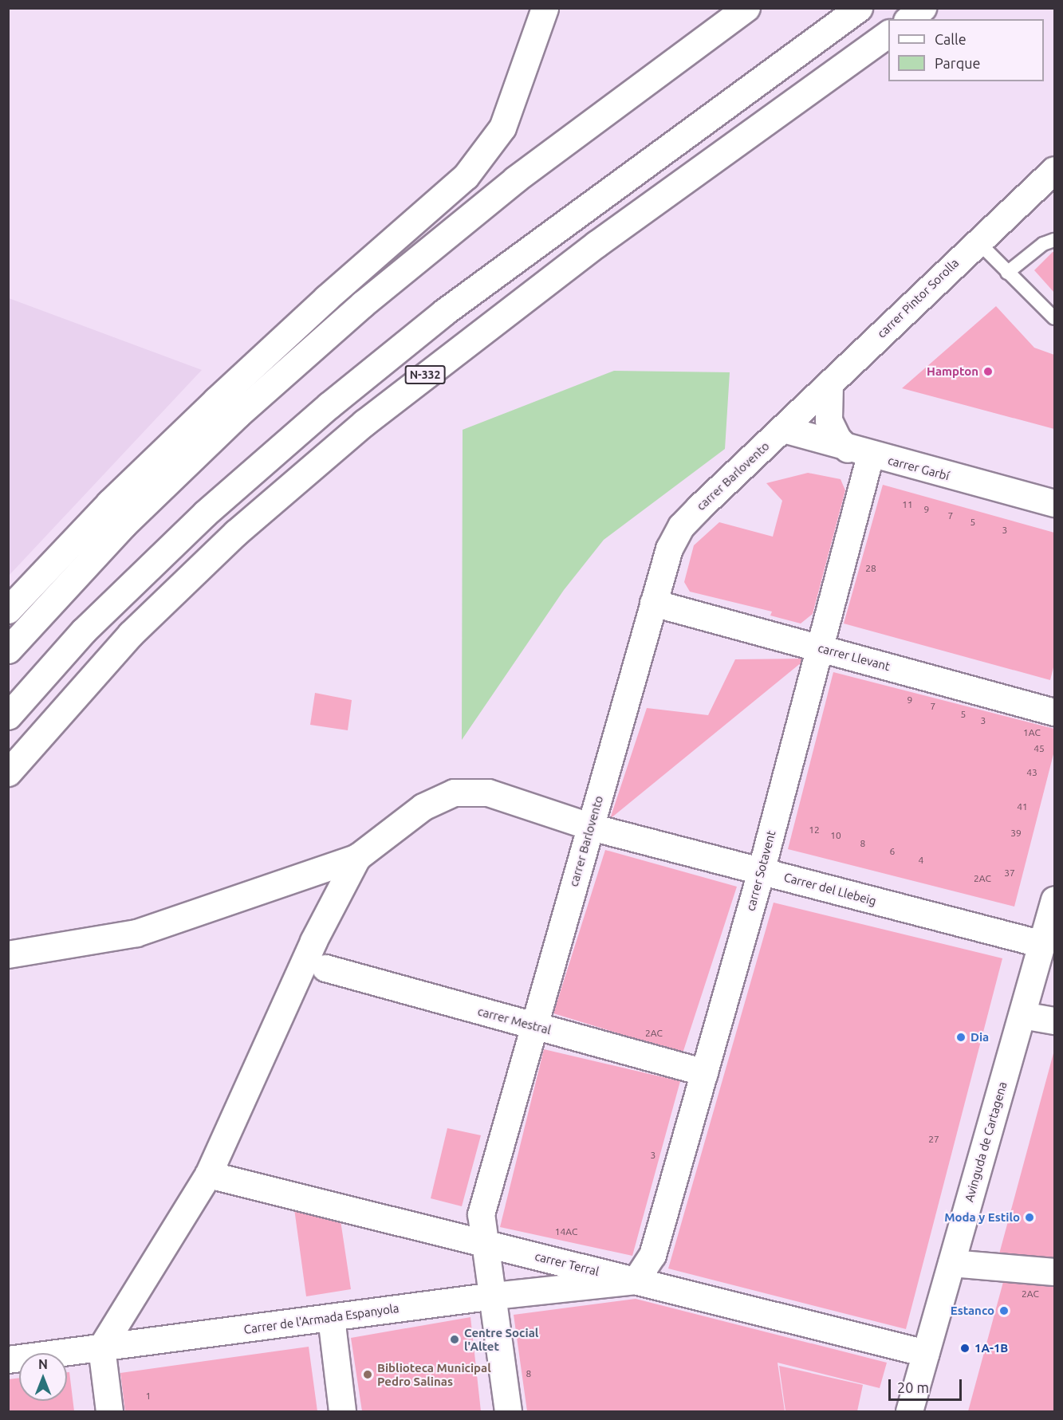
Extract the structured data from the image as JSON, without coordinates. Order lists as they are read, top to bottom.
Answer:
{
  "streets": {
    "main road": [
      "carrer Pintor Sorolla",
      "N-332",
      "carrer Garbí",
      "carrer Barlovento",
      "carrer Llevant",
      "carrer Sotavent",
      "Carrer del Llebeig",
      "carrer Mestral",
      "Avinguda de Cartagena",
      "carrer Terral",
      "Carrer de l'Armada Espanyola"
    ]
  },
  "crossings": [
    ["carrer Pintor Sorolla", "carrer Garbí"],
    ["carrer Pintor Sorolla", "carrer Barlovento"],
    ["carrer Garbí", "carrer Barlovento"],
    ["carrer Garbí", "carrer Sotavent"],
    ["carrer Barlovento", "carrer Llevant"],
    ["carrer Barlovento", "Carrer del Llebeig"],
    ["carrer Barlovento", "carrer Mestral"],
    ["carrer Barlovento", "carrer Terral"],
    ["carrer Barlovento", "Carrer de l'Armada Espanyola"],
    ["carrer Llevant", "carrer Sotavent"],
    ["carrer Sotavent", "Carrer del Llebeig"],
    ["carrer Sotavent", "carrer Mestral"],
    ["carrer Sotavent", "carrer Terral"],
    ["carrer Sotavent", "Carrer de l'Armada Espanyola"],
    ["Carrer del Llebeig", "Avinguda de Cartagena"],
    ["Avinguda de Cartagena", "carrer Terral"],
    ["carrer Terral", "Carrer de l'Armada Espanyola"]
  ],
  "places": [
    "Hampton",
    "Dia",
    "Moda y Estilo",
    "Estanco",
    "Centre Social l'Altet",
    "1A-1B",
    "Biblioteca Municipal Pedro Salinas"
  ],
  "house_numbers": [
    "11",
    "9",
    "7",
    "5",
    "3",
    "28",
    "9",
    "7",
    "5",
    "3",
    "1AC",
    "45",
    "43",
    "41",
    "12",
    "39",
    "10",
    "8",
    "6",
    "4",
    "37",
    "2AC",
    "2AC",
    "27",
    "3",
    "14AC",
    "2AC",
    "8",
    "1"
  ],
  "legend": ["Calle", "Parque"],
  "scale_bar": "20 m",
  "north": "top"
}
